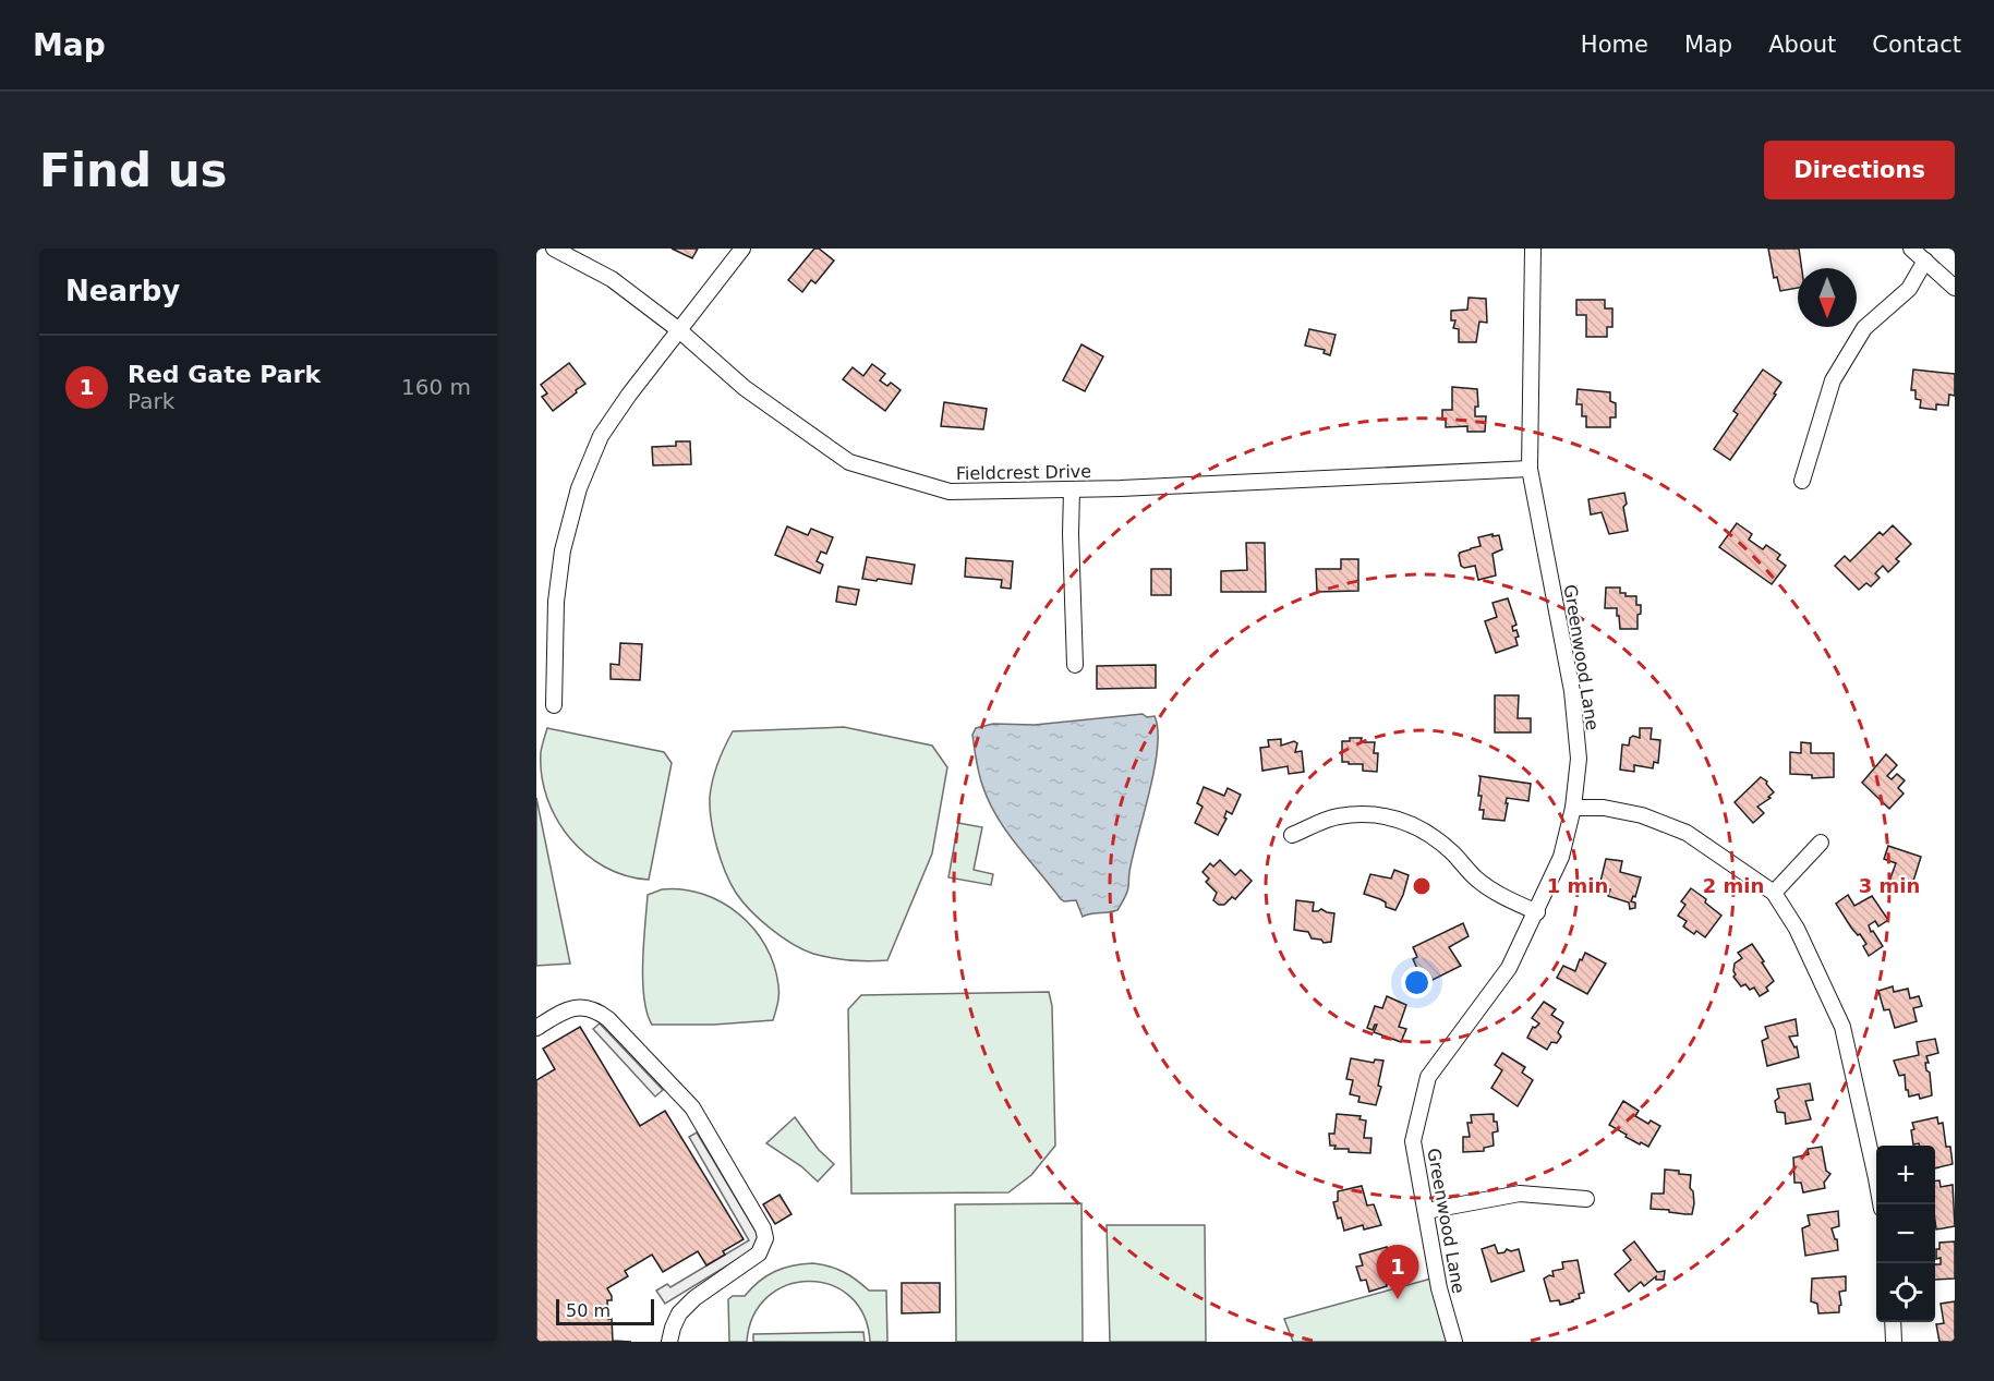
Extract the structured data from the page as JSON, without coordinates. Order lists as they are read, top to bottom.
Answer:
{
  "streets": {
    "street": ["Fieldcrest Drive", "Greenwood Lane"]
  },
  "crossings": [
    ["Fieldcrest Drive", "Greenwood Lane"]
  ],
  "scale_bar": "50 m",
  "north": "bottom",
  "page": {
    "header": "Map",
    "nav": [
      "Home",
      "Map",
      "About",
      "Contact"
    ],
    "buttons": "Directions",
    "title": "Find us",
    "heading": "Nearby",
    "list": [
      {
        "mark": "1",
        "name": "Red Gate Park",
        "note": "Park",
        "value": "160 m"
      }
    ],
    "map_buttons": ["+", "−"],
    "pins": "1",
    "scale": "50 m"
  },
  "rings": ["1 min", "2 min", "3 min"]
}
